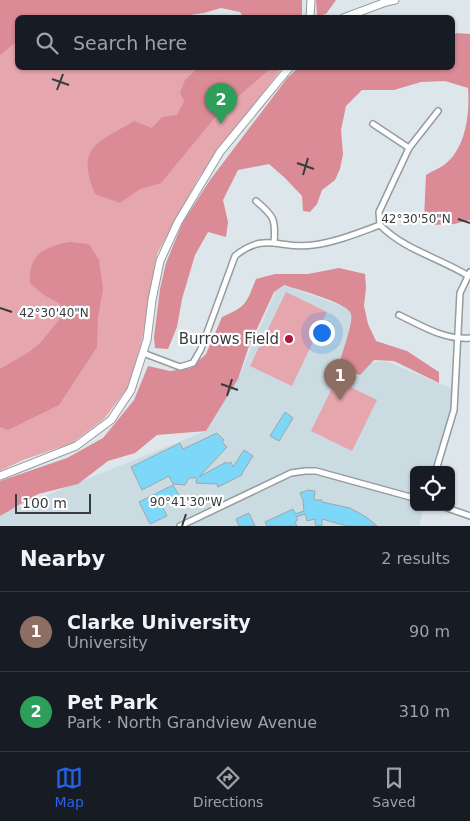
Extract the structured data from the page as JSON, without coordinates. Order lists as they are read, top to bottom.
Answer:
{
  "places": ["Burrows Field"],
  "scale_bar": "100 m",
  "page": {
    "search": "Search here",
    "pins": ["2", "1"],
    "scale": "100 m",
    "heading": ["Nearby", "2 results"],
    "list": [
      {
        "mark": "1",
        "name": "Clarke University",
        "note": "University",
        "value": "90 m"
      },
      {
        "mark": "2",
        "name": "Pet Park",
        "note": "Park · North Grandview Avenue",
        "value": "310 m"
      }
    ],
    "nav": ["Map", "Directions", "Saved"]
  },
  "coordinates": ["42°30'50\"N", "42°30'40\"N", "90°41'30\"W"]
}
